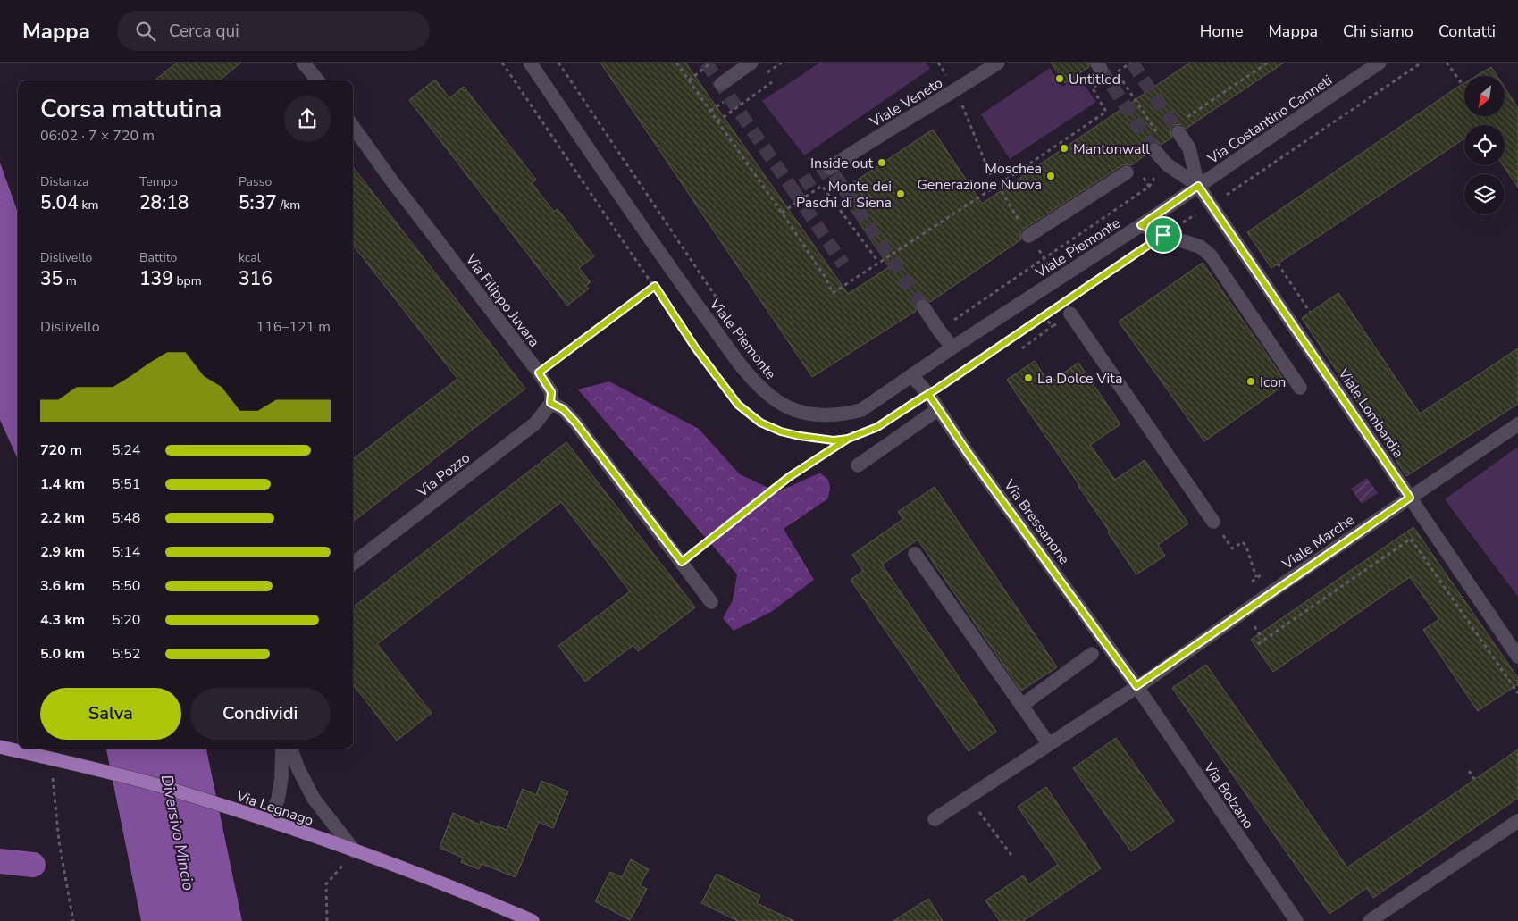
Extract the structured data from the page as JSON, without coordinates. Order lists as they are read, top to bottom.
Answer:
{
  "streets": {
    "main road": ["Via Legnago"],
    "street": [
      "Viale Veneto",
      "Via Costantino Canneti",
      "Viale Piemonte",
      "Via Filippo Juvara",
      "Viale Lombardia",
      "Via Pozzo",
      "Via Bressanone",
      "Viale Marche",
      "Via Bolzano"
    ]
  },
  "crossings": [
    ["Via Costantino Canneti", "Viale Piemonte"],
    ["Via Costantino Canneti", "Viale Lombardia"],
    ["Viale Piemonte", "Viale Lombardia"],
    ["Viale Piemonte", "Via Bressanone"],
    ["Via Filippo Juvara", "Via Pozzo"],
    ["Viale Lombardia", "Viale Marche"],
    ["Via Bressanone", "Viale Marche"],
    ["Via Bressanone", "Via Bolzano"],
    ["Viale Marche", "Via Bolzano"]
  ],
  "water": ["Diversivo Mincio"],
  "places": [
    "Untitled",
    "Mantonwall",
    "Inside out",
    "Moschea Generazione Nuova",
    "Monte dei Paschi di Siena",
    "La Dolce Vita",
    "Icon"
  ],
  "north": "bottom left",
  "page": {
    "header": "Mappa",
    "search": "Cerca qui",
    "nav": [
      "Home",
      "Mappa",
      "Chi siamo",
      "Contatti"
    ],
    "heading": ["Corsa mattutina", "06:02 · 7 × 720 m"],
    "stats": [
      ["Distanza", "5.04 km"],
      ["Tempo", "28:18"],
      ["Passo", "5:37 /km"],
      ["Dislivello", "35 m"],
      ["Battito", "139 bpm"],
      ["kcal", "316"]
    ],
    "chart": ["Dislivello", "116–121 m"],
    "list": [
      {
        "name": "720 m",
        "note": "5:24"
      },
      {
        "name": "1.4 km",
        "note": "5:51"
      },
      {
        "name": "2.2 km",
        "note": "5:48"
      },
      {
        "name": "2.9 km",
        "note": "5:14"
      },
      {
        "name": "3.6 km",
        "note": "5:50"
      },
      {
        "name": "4.3 km",
        "note": "5:20"
      },
      {
        "name": "5.0 km",
        "note": "5:52"
      }
    ],
    "buttons": ["Salva", "Condividi"]
  }
}
